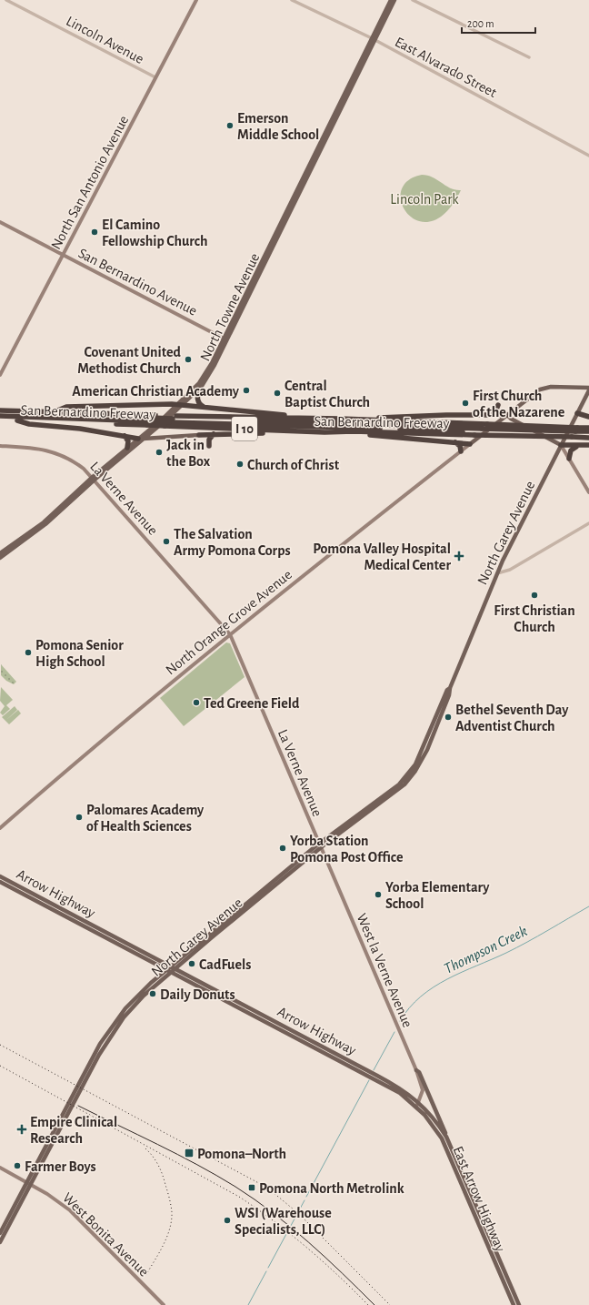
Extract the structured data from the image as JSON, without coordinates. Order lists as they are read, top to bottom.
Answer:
{
  "streets": {
    "highway": ["San Bernardino Freeway", "I 10"],
    "main road": [
      "North San Antonio Avenue",
      "San Bernardino Avenue",
      "North Towne Avenue",
      "La Verne Avenue",
      "North Garey Avenue",
      "North Orange Grove Avenue",
      "Arrow Highway",
      "West la Verne Avenue",
      "East Arrow Highway",
      "West Bonita Avenue"
    ],
    "street": ["Lincoln Avenue", "East Alvarado Street"]
  },
  "crossings": [
    ["Lincoln Avenue", "North San Antonio Avenue"],
    ["East Alvarado Street", "North Towne Avenue"],
    ["North San Antonio Avenue", "San Bernardino Avenue"],
    ["San Bernardino Avenue", "North Towne Avenue"],
    ["North Towne Avenue", "San Bernardino Freeway"],
    ["North Towne Avenue", "La Verne Avenue"],
    ["La Verne Avenue", "North Garey Avenue"],
    ["La Verne Avenue", "North Orange Grove Avenue"],
    ["La Verne Avenue", "West la Verne Avenue"],
    ["North Garey Avenue", "Arrow Highway"],
    ["North Garey Avenue", "West la Verne Avenue"],
    ["North Garey Avenue", "West Bonita Avenue"],
    ["Arrow Highway", "West la Verne Avenue"],
    ["Arrow Highway", "East Arrow Highway"],
    ["West la Verne Avenue", "East Arrow Highway"]
  ],
  "water": ["Thompson Creek"],
  "parks": ["Lincoln Park"],
  "places": {
    "other": [
      "Emerson Middle School",
      "El Camino Fellowship Church",
      "Covenant United Methodist Church",
      "American Christian Academy",
      "Central Baptist Church",
      "First Church of the Nazarene",
      "Jack in the Box",
      "Church of Christ",
      "The Salvation Army Pomona Corps",
      "First Christian Church",
      "Pomona Senior High School",
      "Ted Greene Field",
      "Bethel Seventh Day Adventist Church",
      "Palomares Academy of Health Sciences",
      "Yorba Station Pomona Post Office",
      "Yorba Elementary School",
      "CadFuels",
      "Daily Donuts",
      "Farmer Boys",
      "WSI (Warehouse Specialists, LLC)"
    ],
    "health": ["Pomona Valley Hospital Medical Center", "Empire Clinical Research"],
    "transit": ["Pomona–North", "Pomona North Metrolink"]
  },
  "scale_bar": "200 m"
}
